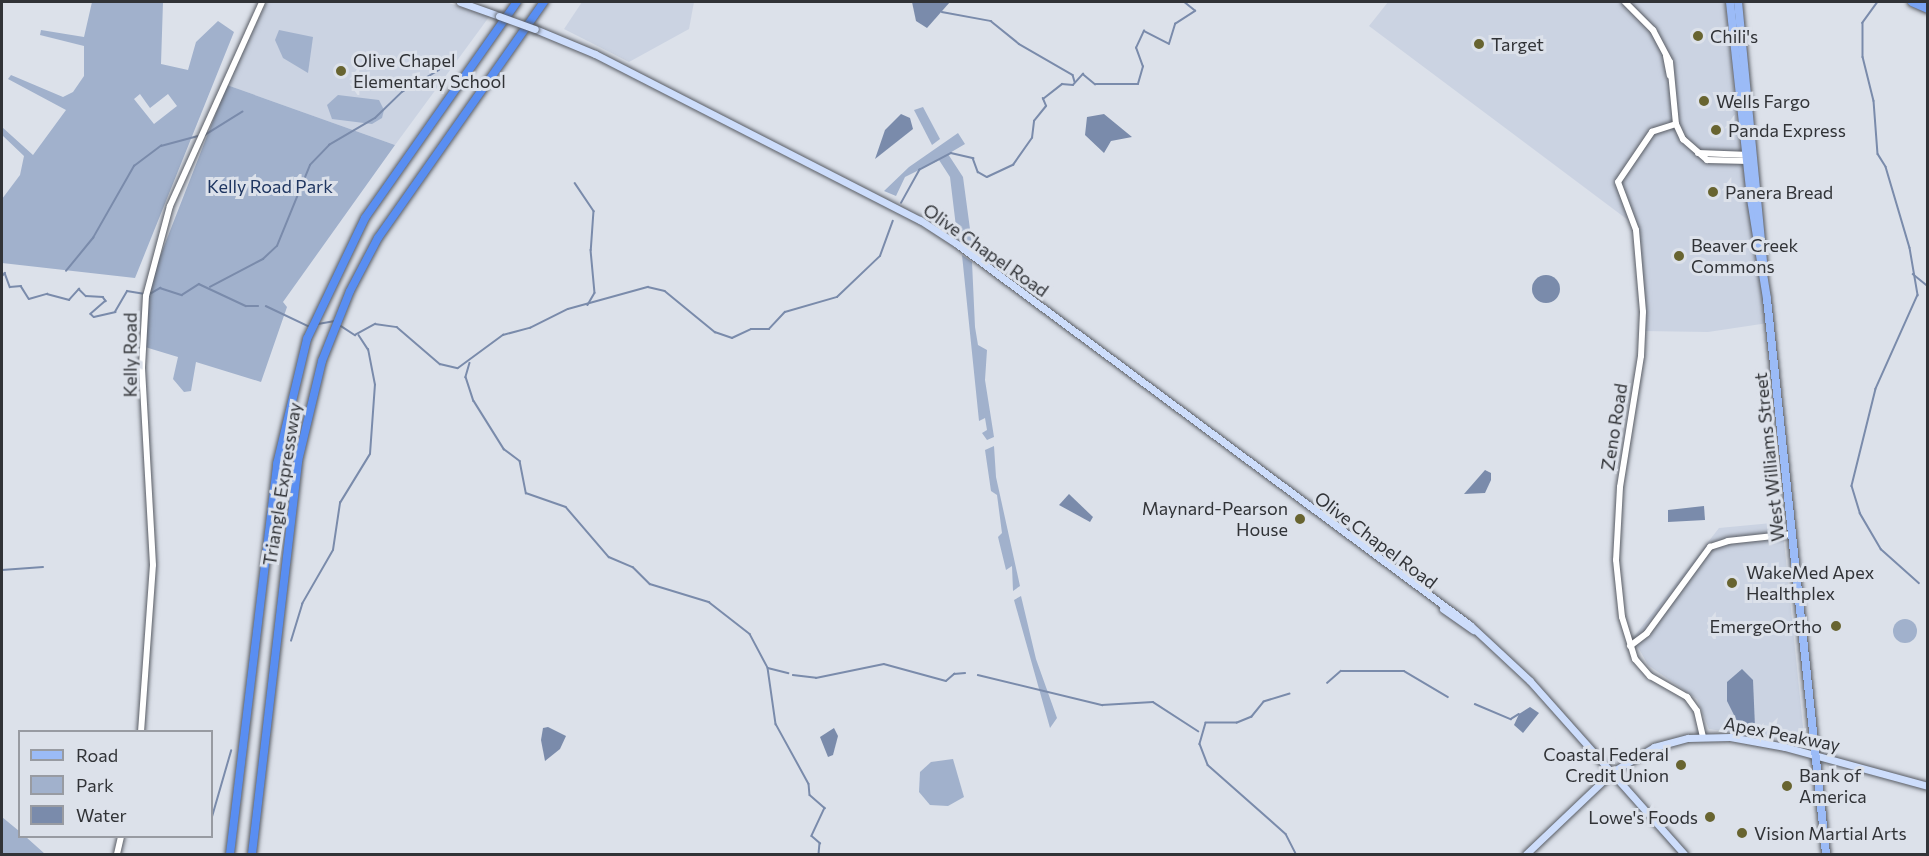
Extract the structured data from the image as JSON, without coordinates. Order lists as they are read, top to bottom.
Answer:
{
  "streets": {
    "highway": ["Triangle Expressway"],
    "main road": ["Olive Chapel Road", "West Williams Street", "Apex Peakway"],
    "street": ["Kelly Road", "Zeno Road"]
  },
  "crossings": [
    ["Olive Chapel Road", "Apex Peakway"],
    ["Zeno Road", "Apex Peakway"],
    ["West Williams Street", "Apex Peakway"]
  ],
  "parks": ["Kelly Road Park"],
  "places": [
    "Chili's",
    "Target",
    "Olive Chapel Elementary School",
    "Wells Fargo",
    "Panda Express",
    "Panera Bread",
    "Beaver Creek Commons",
    "Maynard-Pearson House",
    "WakeMed Apex Healthplex",
    "EmergeOrtho",
    "Coastal Federal Credit Union",
    "Bank of America",
    "Lowe's Foods",
    "Vision Martial Arts"
  ],
  "legend": ["Road", "Park", "Water"]
}
